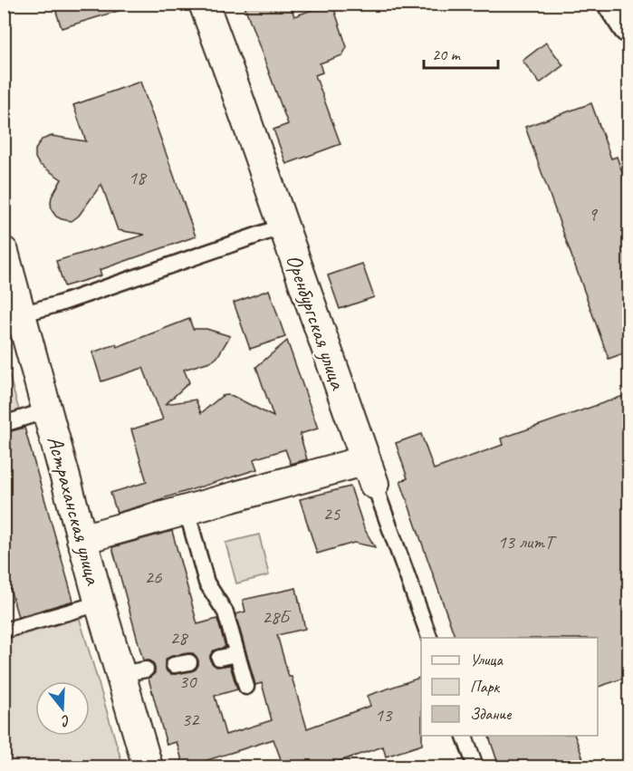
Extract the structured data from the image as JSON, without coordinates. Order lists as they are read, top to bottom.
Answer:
{
  "streets": {
    "street": ["Оренбургская улица", "Астраханская улица"]
  },
  "house_numbers": [
    "18",
    "9",
    "25",
    "13 литТ",
    "26",
    "28Б",
    "28",
    "30",
    "13",
    "32"
  ],
  "legend": ["Улица", "Парк", "Здание"],
  "scale_bar": "20 m",
  "north": "bottom"
}
